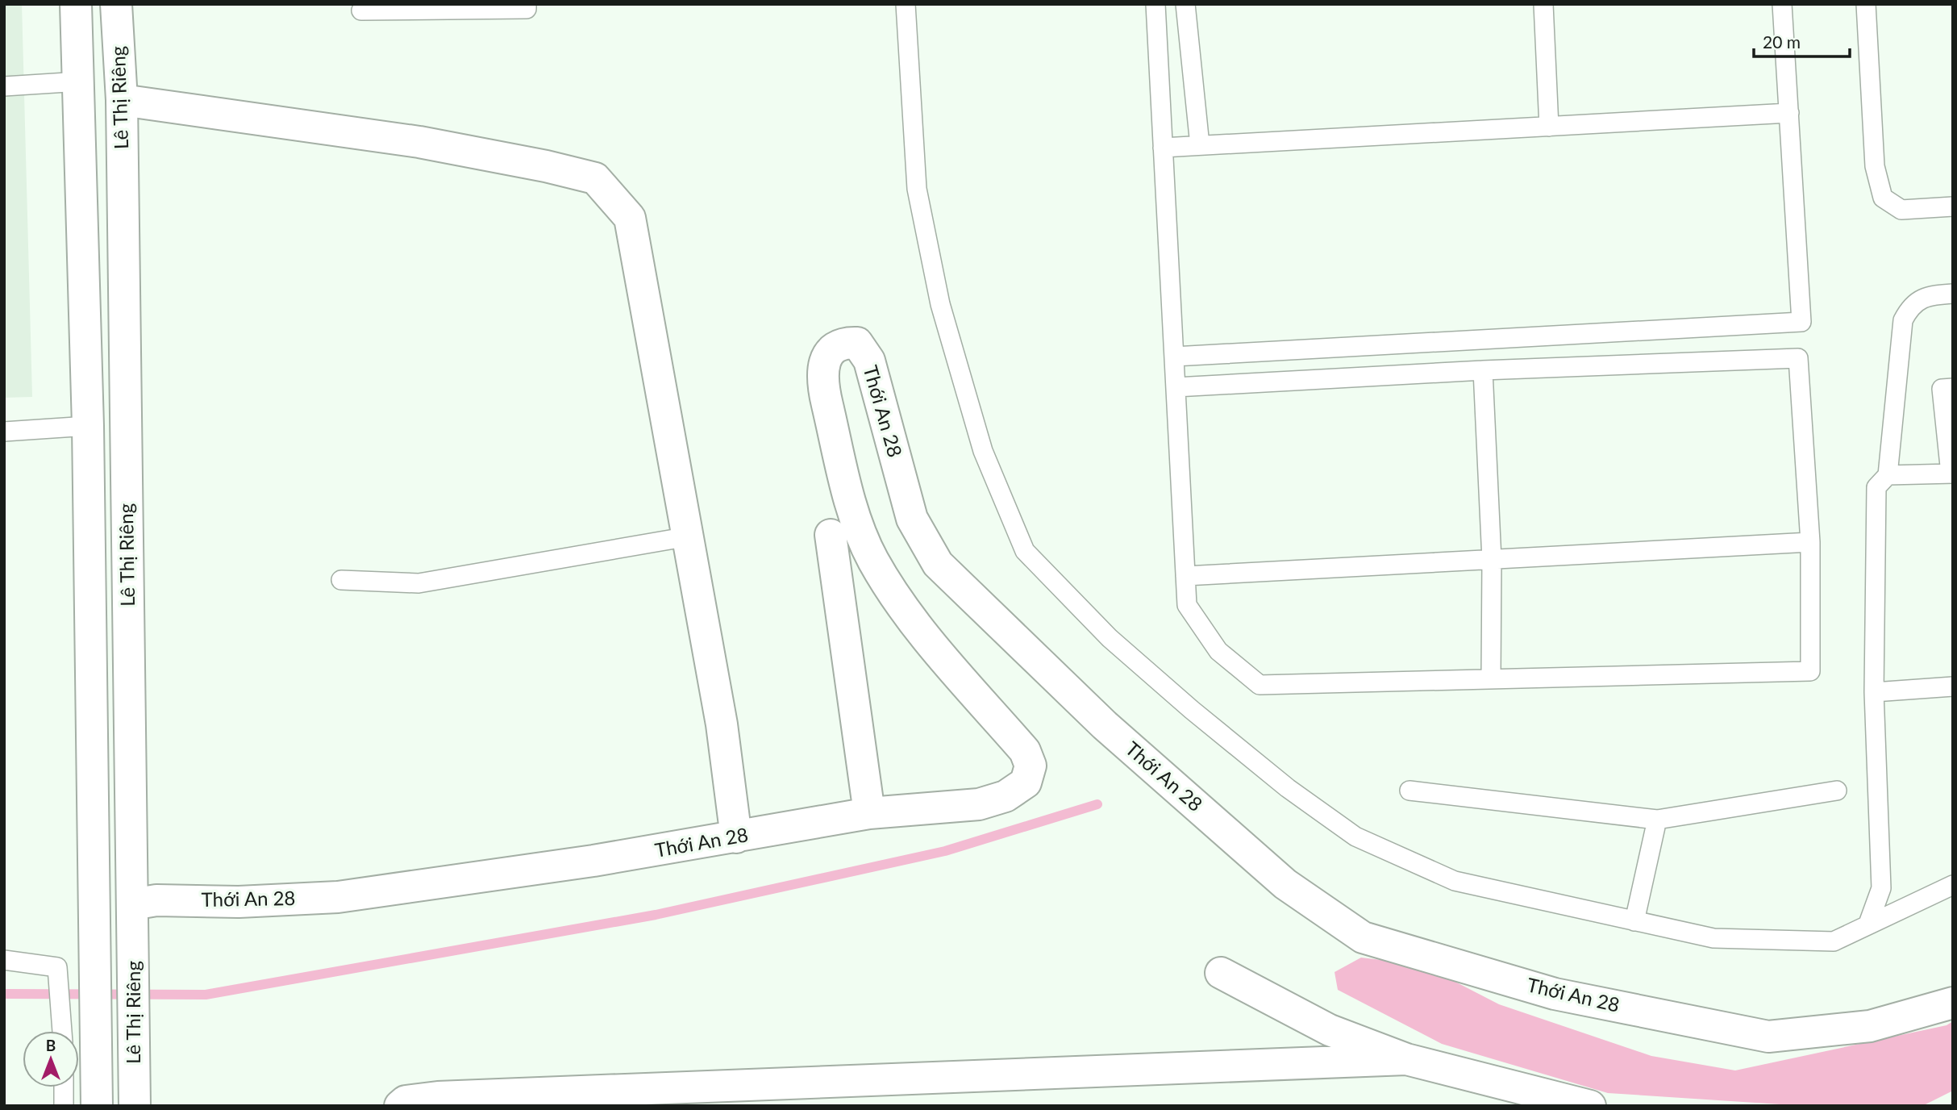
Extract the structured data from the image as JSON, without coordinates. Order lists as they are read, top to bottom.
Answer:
{
  "streets": {
    "street": ["Lê Thị Riêng", "Thới An 28"]
  },
  "crossings": [
    ["Lê Thị Riêng", "Thới An 28"]
  ],
  "scale_bar": "20 m",
  "north": "top"
}
